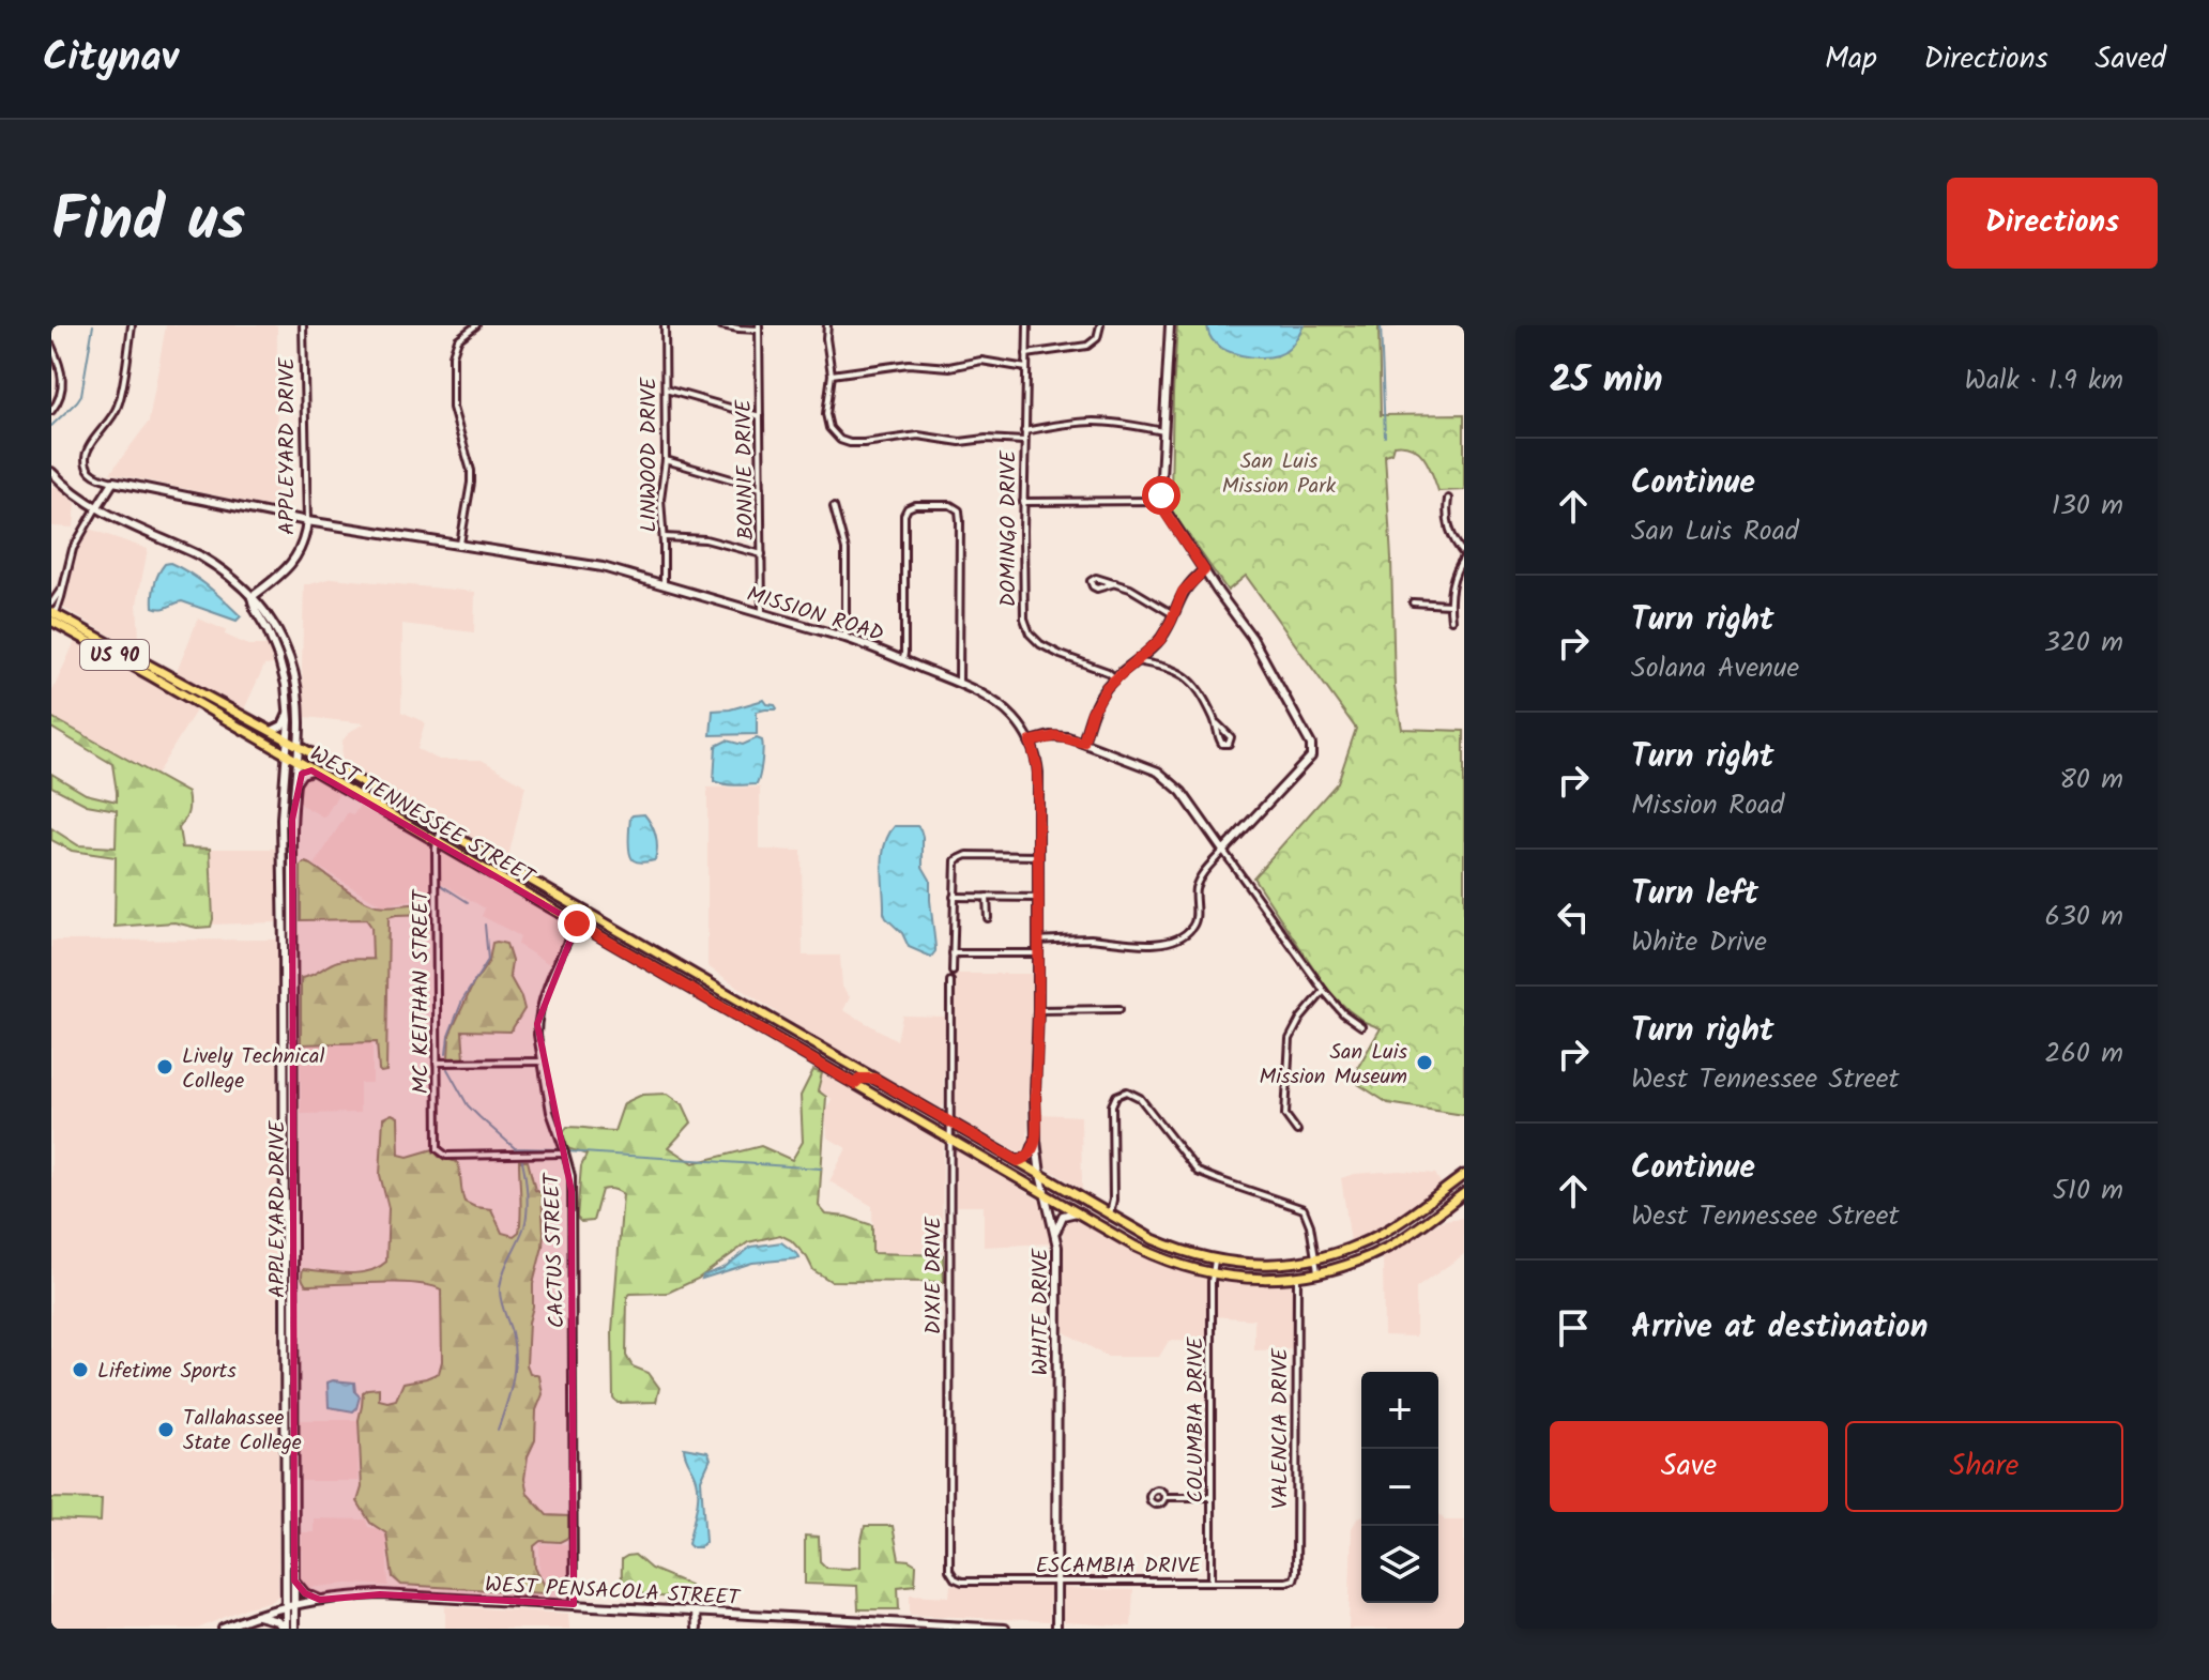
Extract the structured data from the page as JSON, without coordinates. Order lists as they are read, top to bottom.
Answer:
{
  "streets": {
    "main road": ["US 90", "WEST TENNESSEE STREET"],
    "street": [
      "APPLEYARD DRIVE",
      "LINWOOD DRIVE",
      "BONNIE DRIVE",
      "DOMINGO DRIVE",
      "MISSION ROAD",
      "MC KEITHAN STREET",
      "CACTUS STREET",
      "DIXIE DRIVE",
      "WHITE DRIVE",
      "COLUMBIA DRIVE",
      "VALENCIA DRIVE",
      "ESCAMBIA DRIVE",
      "WEST PENSACOLA STREET"
    ]
  },
  "crossings": [
    ["APPLEYARD DRIVE", "MISSION ROAD"],
    ["APPLEYARD DRIVE", "WEST TENNESSEE STREET"],
    ["APPLEYARD DRIVE", "WEST PENSACOLA STREET"],
    ["LINWOOD DRIVE", "MISSION ROAD"],
    ["BONNIE DRIVE", "MISSION ROAD"],
    ["MISSION ROAD", "WHITE DRIVE"],
    ["WEST TENNESSEE STREET", "MC KEITHAN STREET"],
    ["WEST TENNESSEE STREET", "CACTUS STREET"],
    ["WEST TENNESSEE STREET", "DIXIE DRIVE"],
    ["WEST TENNESSEE STREET", "WHITE DRIVE"],
    ["WEST TENNESSEE STREET", "COLUMBIA DRIVE"],
    ["WEST TENNESSEE STREET", "VALENCIA DRIVE"],
    ["MC KEITHAN STREET", "CACTUS STREET"],
    ["CACTUS STREET", "WEST PENSACOLA STREET"],
    ["DIXIE DRIVE", "ESCAMBIA DRIVE"],
    ["WHITE DRIVE", "ESCAMBIA DRIVE"],
    ["COLUMBIA DRIVE", "ESCAMBIA DRIVE"],
    ["VALENCIA DRIVE", "ESCAMBIA DRIVE"]
  ],
  "parks": ["San Luis Mission Park"],
  "places": [
    "San Luis Mission Museum",
    "Lively Technical College",
    "Lifetime Sports",
    "Tallahassee State College"
  ],
  "page": {
    "header": "Citynav",
    "nav": ["Map", "Directions", "Saved"],
    "title": "Find us",
    "buttons": [
      "Directions",
      ["Save", "Share"]
    ],
    "heading": ["25 min", "Walk · 1.9 km"],
    "list": [
      ["Continue", "San Luis Road", "130 m"],
      ["Turn right", "Solana Avenue", "320 m"],
      ["Turn right", "Mission Road", "80 m"],
      ["Turn left", "White Drive", "630 m"],
      ["Turn right", "West Tennessee Street", "260 m"],
      ["Continue", "West Tennessee Street", "510 m"],
      "Arrive at destination"
    ],
    "map_buttons": ["+", "−"]
  }
}
